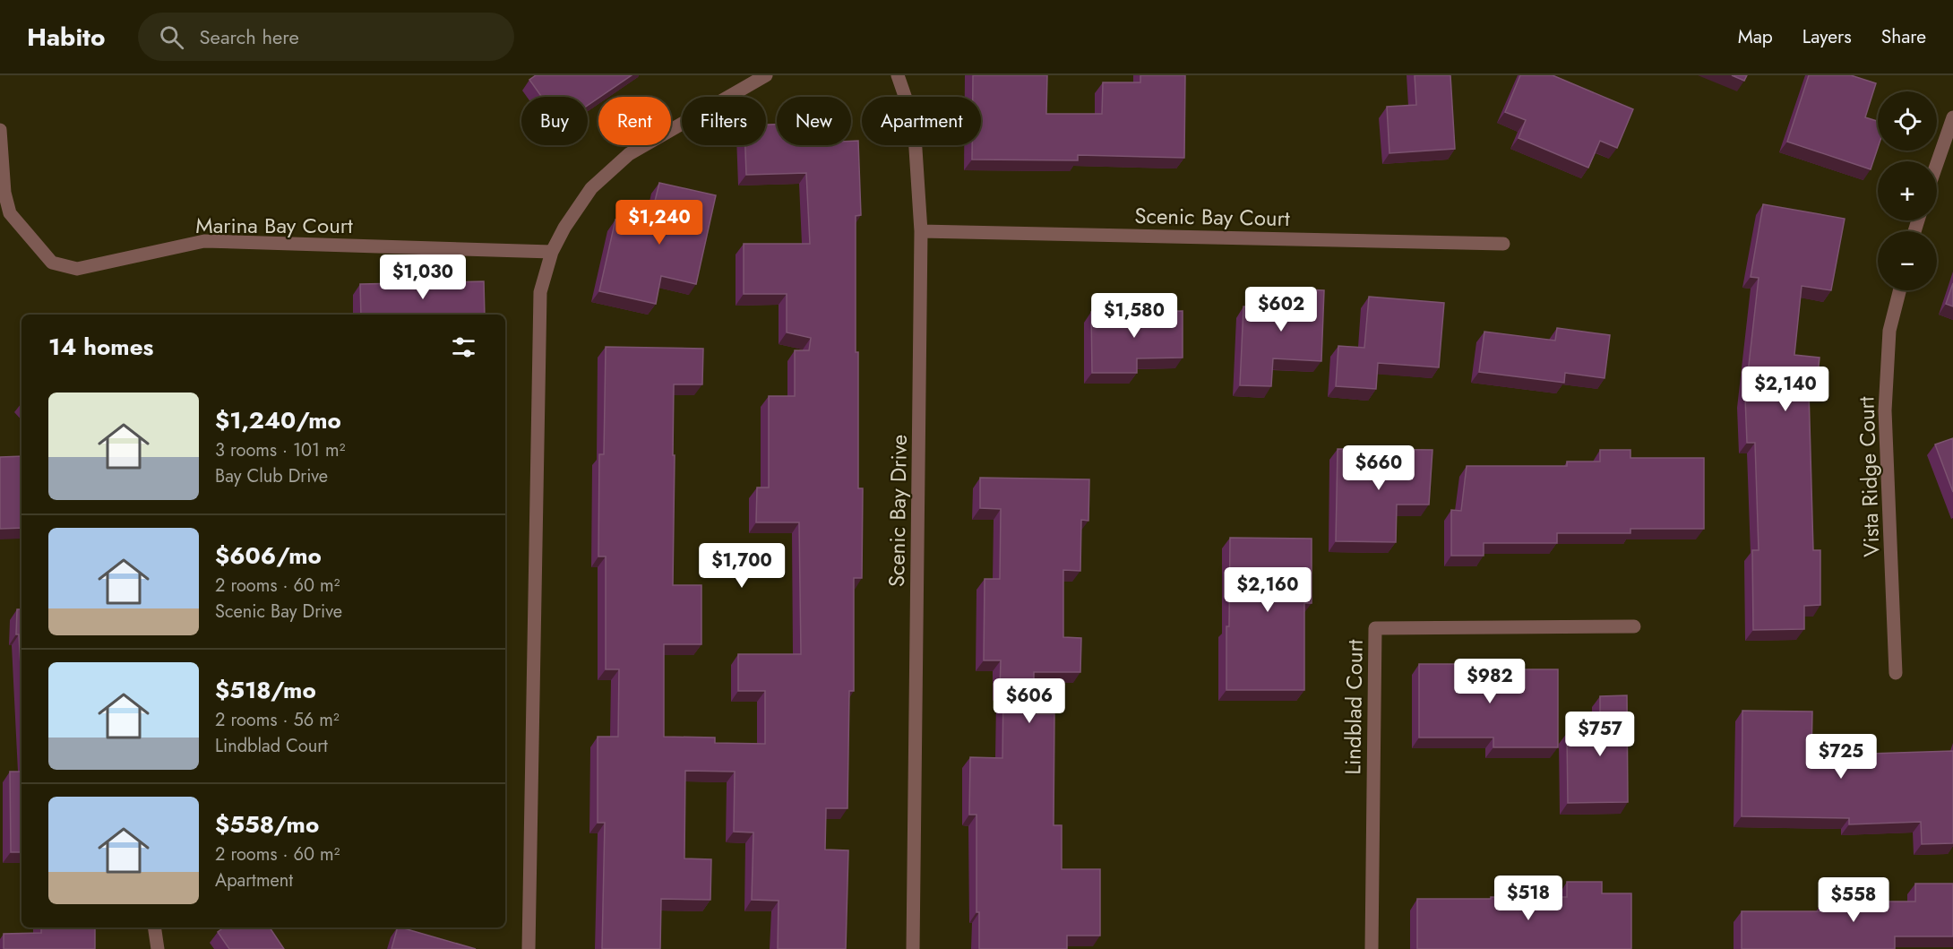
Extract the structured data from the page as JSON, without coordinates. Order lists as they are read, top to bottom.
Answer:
{
  "streets": {
    "street": [
      "Scenic Bay Court",
      "Marina Bay Court",
      "Vista Ridge Court",
      "Scenic Bay Drive",
      "Lindblad Court"
    ]
  },
  "crossings": [
    ["Scenic Bay Court", "Scenic Bay Drive"]
  ],
  "page": {
    "header": "Habito",
    "search": "Search here",
    "nav": ["Map", "Layers", "Share"],
    "map_buttons": ["+", "−"],
    "chip": [
      "Buy",
      "Rent",
      "Filters",
      "New",
      "Apartment"
    ],
    "price": [
      "$1,240",
      "$1,030",
      "$602",
      "$1,580",
      "$2,140",
      "$660",
      "$1,700",
      "$2,160",
      "$982",
      "$606",
      "$757",
      "$725",
      "$518",
      "$558"
    ],
    "heading": "14 homes",
    "list": [
      {
        "name": "$1,240/mo",
        "note": "3 rooms · 101 m² · Bay Club Drive"
      },
      {
        "name": "$606/mo",
        "note": "2 rooms · 60 m² · Scenic Bay Drive"
      },
      {
        "name": "$518/mo",
        "note": "2 rooms · 56 m² · Lindblad Court"
      },
      {
        "name": "$558/mo",
        "note": "2 rooms · 60 m² · Apartment"
      }
    ]
  }
}
